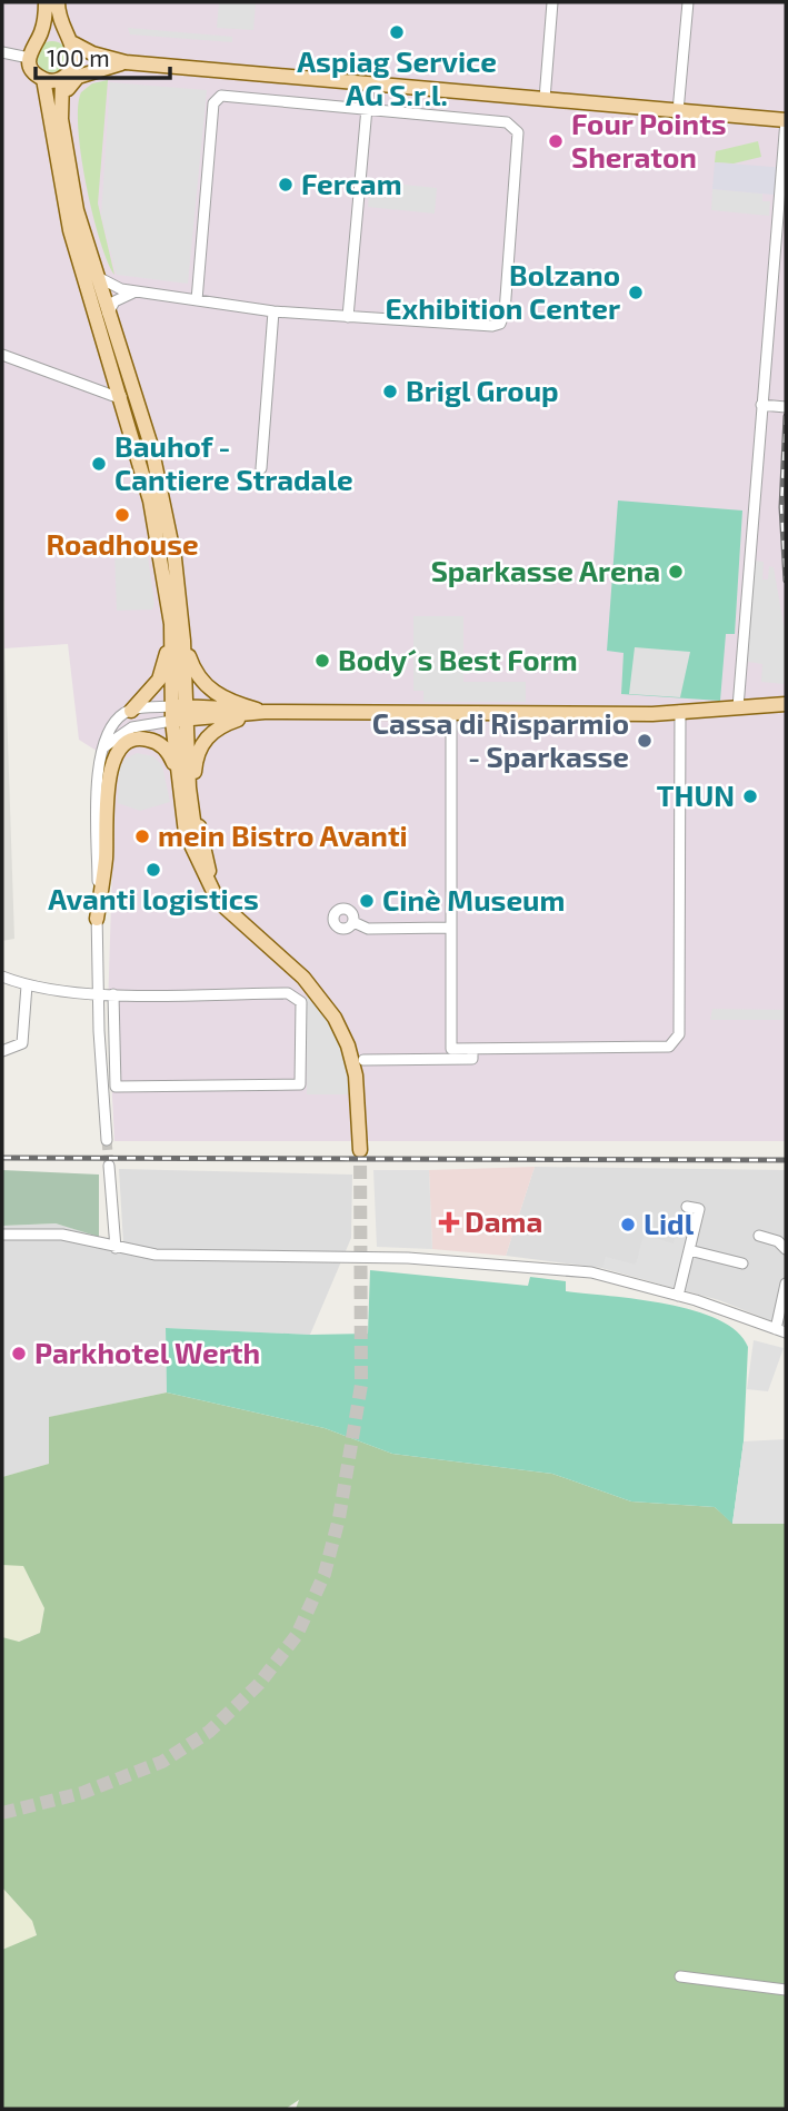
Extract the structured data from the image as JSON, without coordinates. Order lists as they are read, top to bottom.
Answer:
{
  "places": {
    "other": [
      "Aspiag Service AG S.r.l.",
      "Four Points Sheraton",
      "Fercam",
      "Bolzano Exhibition Center",
      "Brigl Group",
      "Bauhof - Cantiere Stradale",
      "Roadhouse",
      "Sparkasse Arena",
      "Body´s Best Form",
      "Cassa di Risparmio - Sparkasse",
      "THUN",
      "mein Bistro Avanti",
      "Avanti logistics",
      "Cinè Museum",
      "Lidl",
      "Parkhotel Werth"
    ],
    "health": ["Dama"]
  },
  "scale_bar": "100 m"
}
